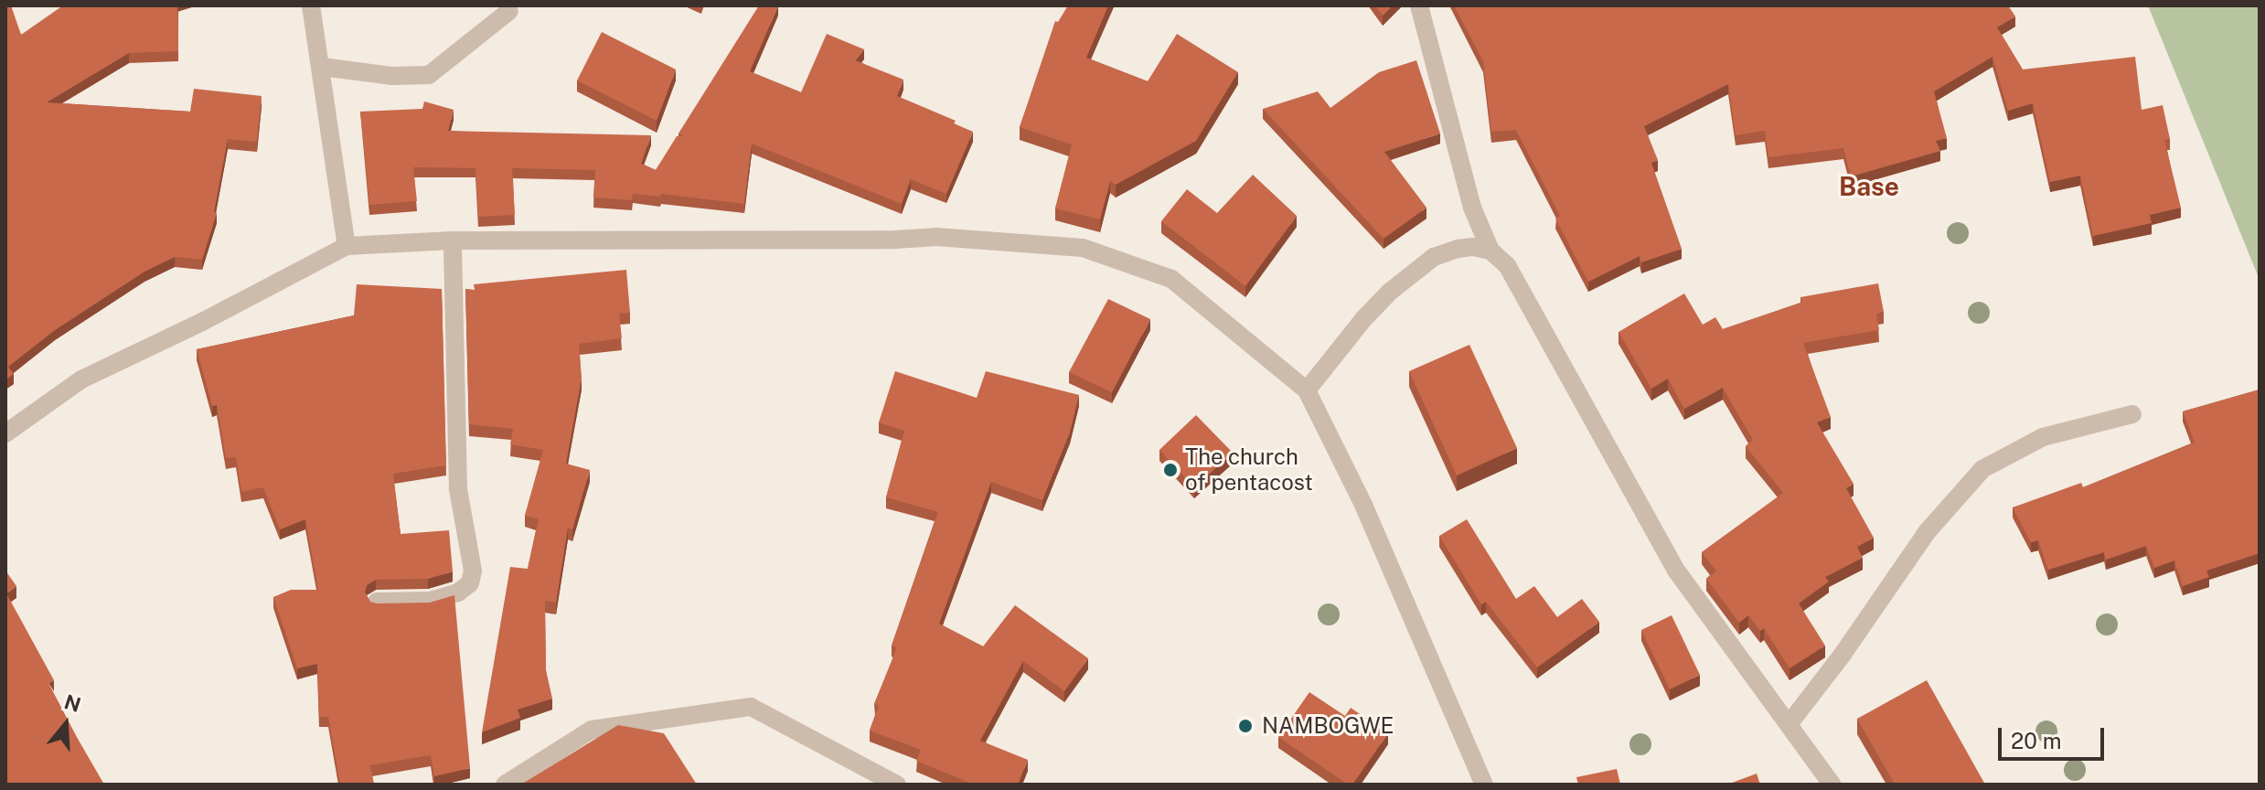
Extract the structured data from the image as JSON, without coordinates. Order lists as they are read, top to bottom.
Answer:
{
  "districts": ["Base"],
  "places": ["The church of pentacost", "NAMBOGWE"],
  "scale_bar": "20 m",
  "north": "top"
}
